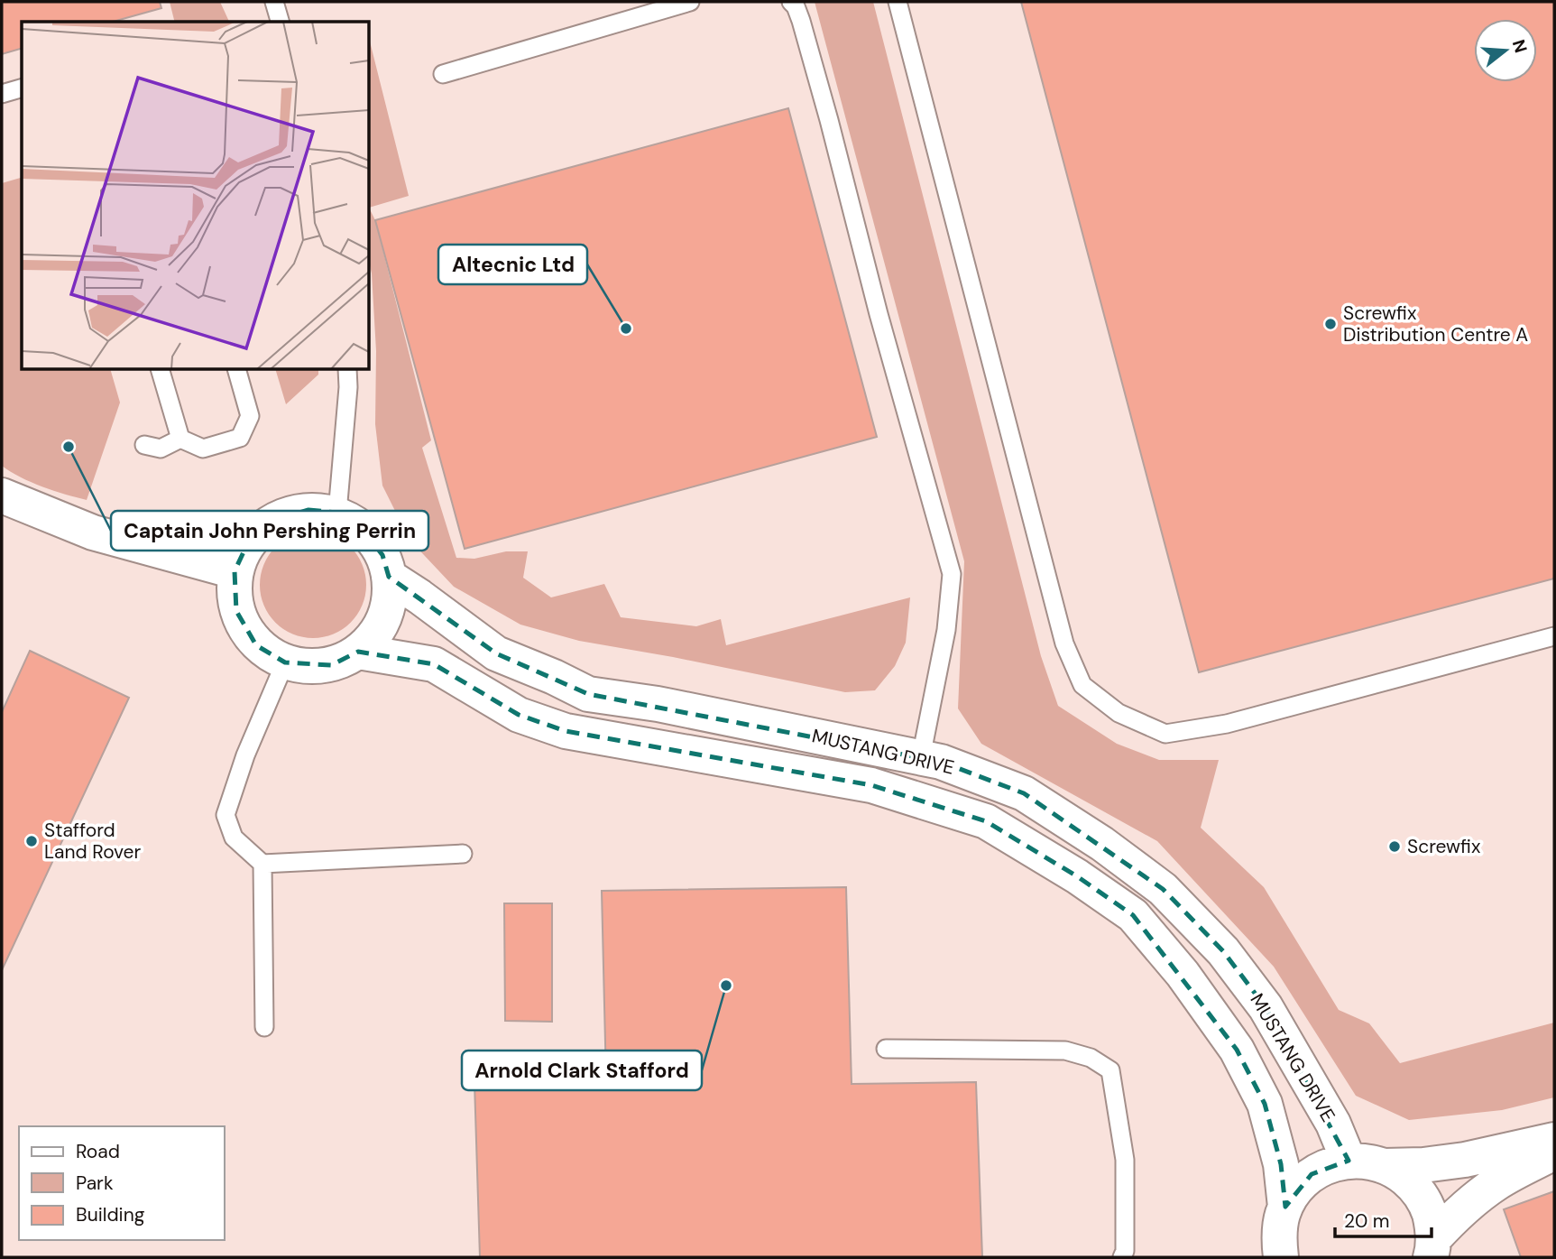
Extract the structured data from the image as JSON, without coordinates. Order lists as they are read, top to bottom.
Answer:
{
  "streets": {
    "street": ["MUSTANG DRIVE"]
  },
  "places": [
    "Screwfix Distribution Centre A",
    "Altecnic Ltd",
    "Captain John Pershing Perrin",
    "Stafford Land Rover",
    "Screwfix",
    "Arnold Clark Stafford"
  ],
  "legend": ["Road", "Park", "Building"],
  "scale_bar": "20 m",
  "north": "right"
}
